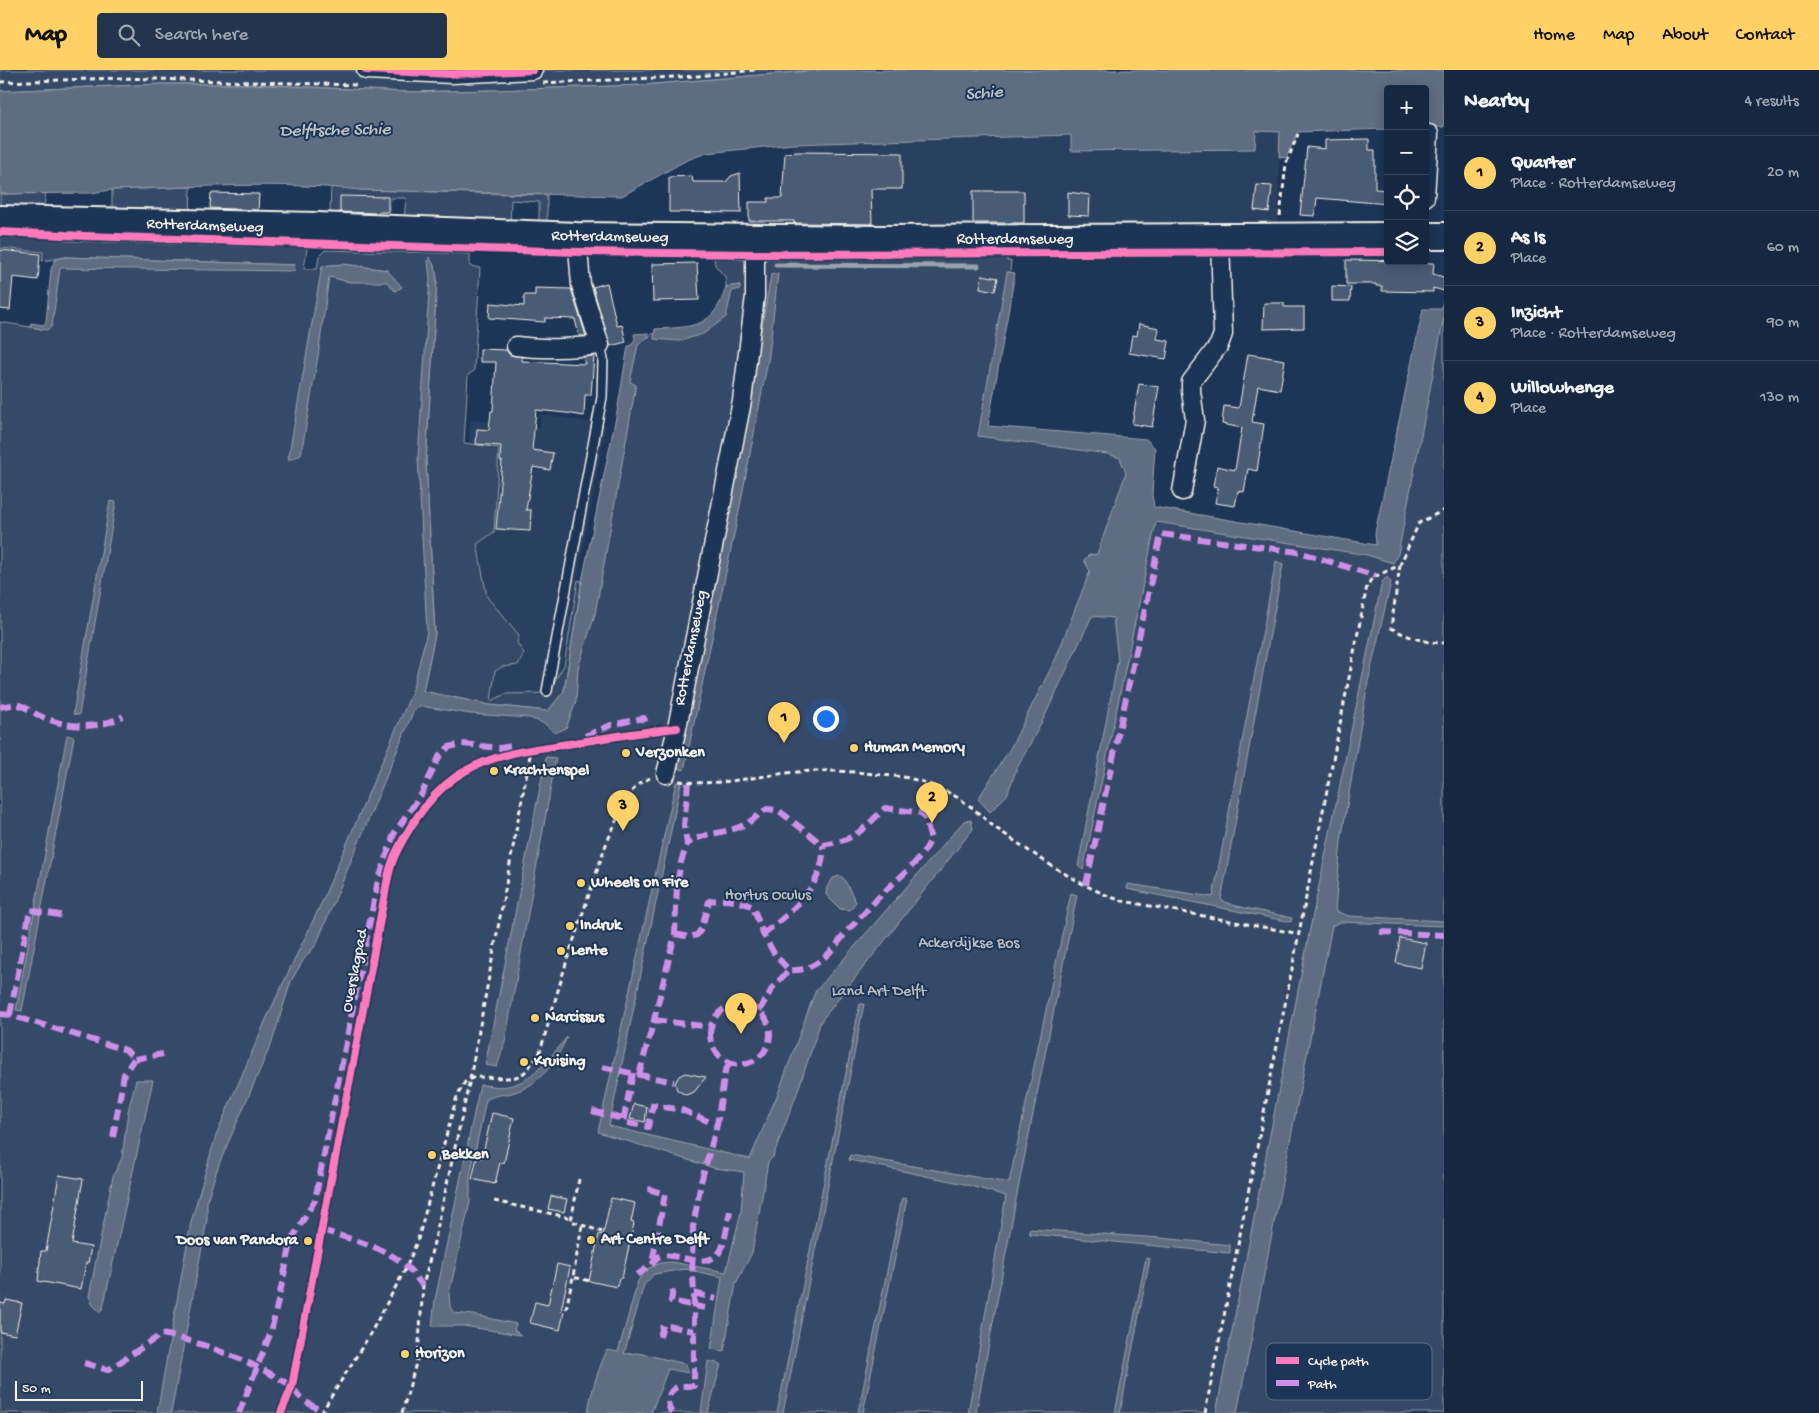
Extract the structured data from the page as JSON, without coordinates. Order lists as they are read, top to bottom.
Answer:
{
  "streets": {
    "street": ["Rotterdamseweg"],
    "cycle path": ["Overslagpad"]
  },
  "water": ["Schie", "Delftsche Schie"],
  "parks": ["Hortus Oculus", "Ackerdijkse Bos", "Land Art Delft"],
  "places": [
    "Human Memory",
    "Verzonken",
    "Krachtenspel",
    "Wheels on Fire",
    "Indruk",
    "Lente",
    "Narcissus",
    "Kruising",
    "Bekken",
    "Art Centre Delft",
    "Doos van Pandora",
    "Horizon"
  ],
  "legend": ["Cycle path", "Path"],
  "scale_bar": "50 m",
  "page": {
    "header": "Map",
    "search": "Search here",
    "nav": [
      "Home",
      "Map",
      "About",
      "Contact"
    ],
    "heading": ["Nearby", "4 results"],
    "map_buttons": ["+", "−"],
    "list": [
      {
        "mark": "1",
        "name": "Quarter",
        "note": "Place · Rotterdamseweg",
        "value": "20 m"
      },
      {
        "mark": "2",
        "name": "As Is",
        "note": "Place",
        "value": "60 m"
      },
      {
        "mark": "3",
        "name": "Inzicht",
        "note": "Place · Rotterdamseweg",
        "value": "90 m"
      },
      {
        "mark": "4",
        "name": "Willowhenge",
        "note": "Place",
        "value": "130 m"
      }
    ],
    "pins": [
      "1",
      "2",
      "3",
      "4"
    ],
    "scale": "50 m"
  }
}
